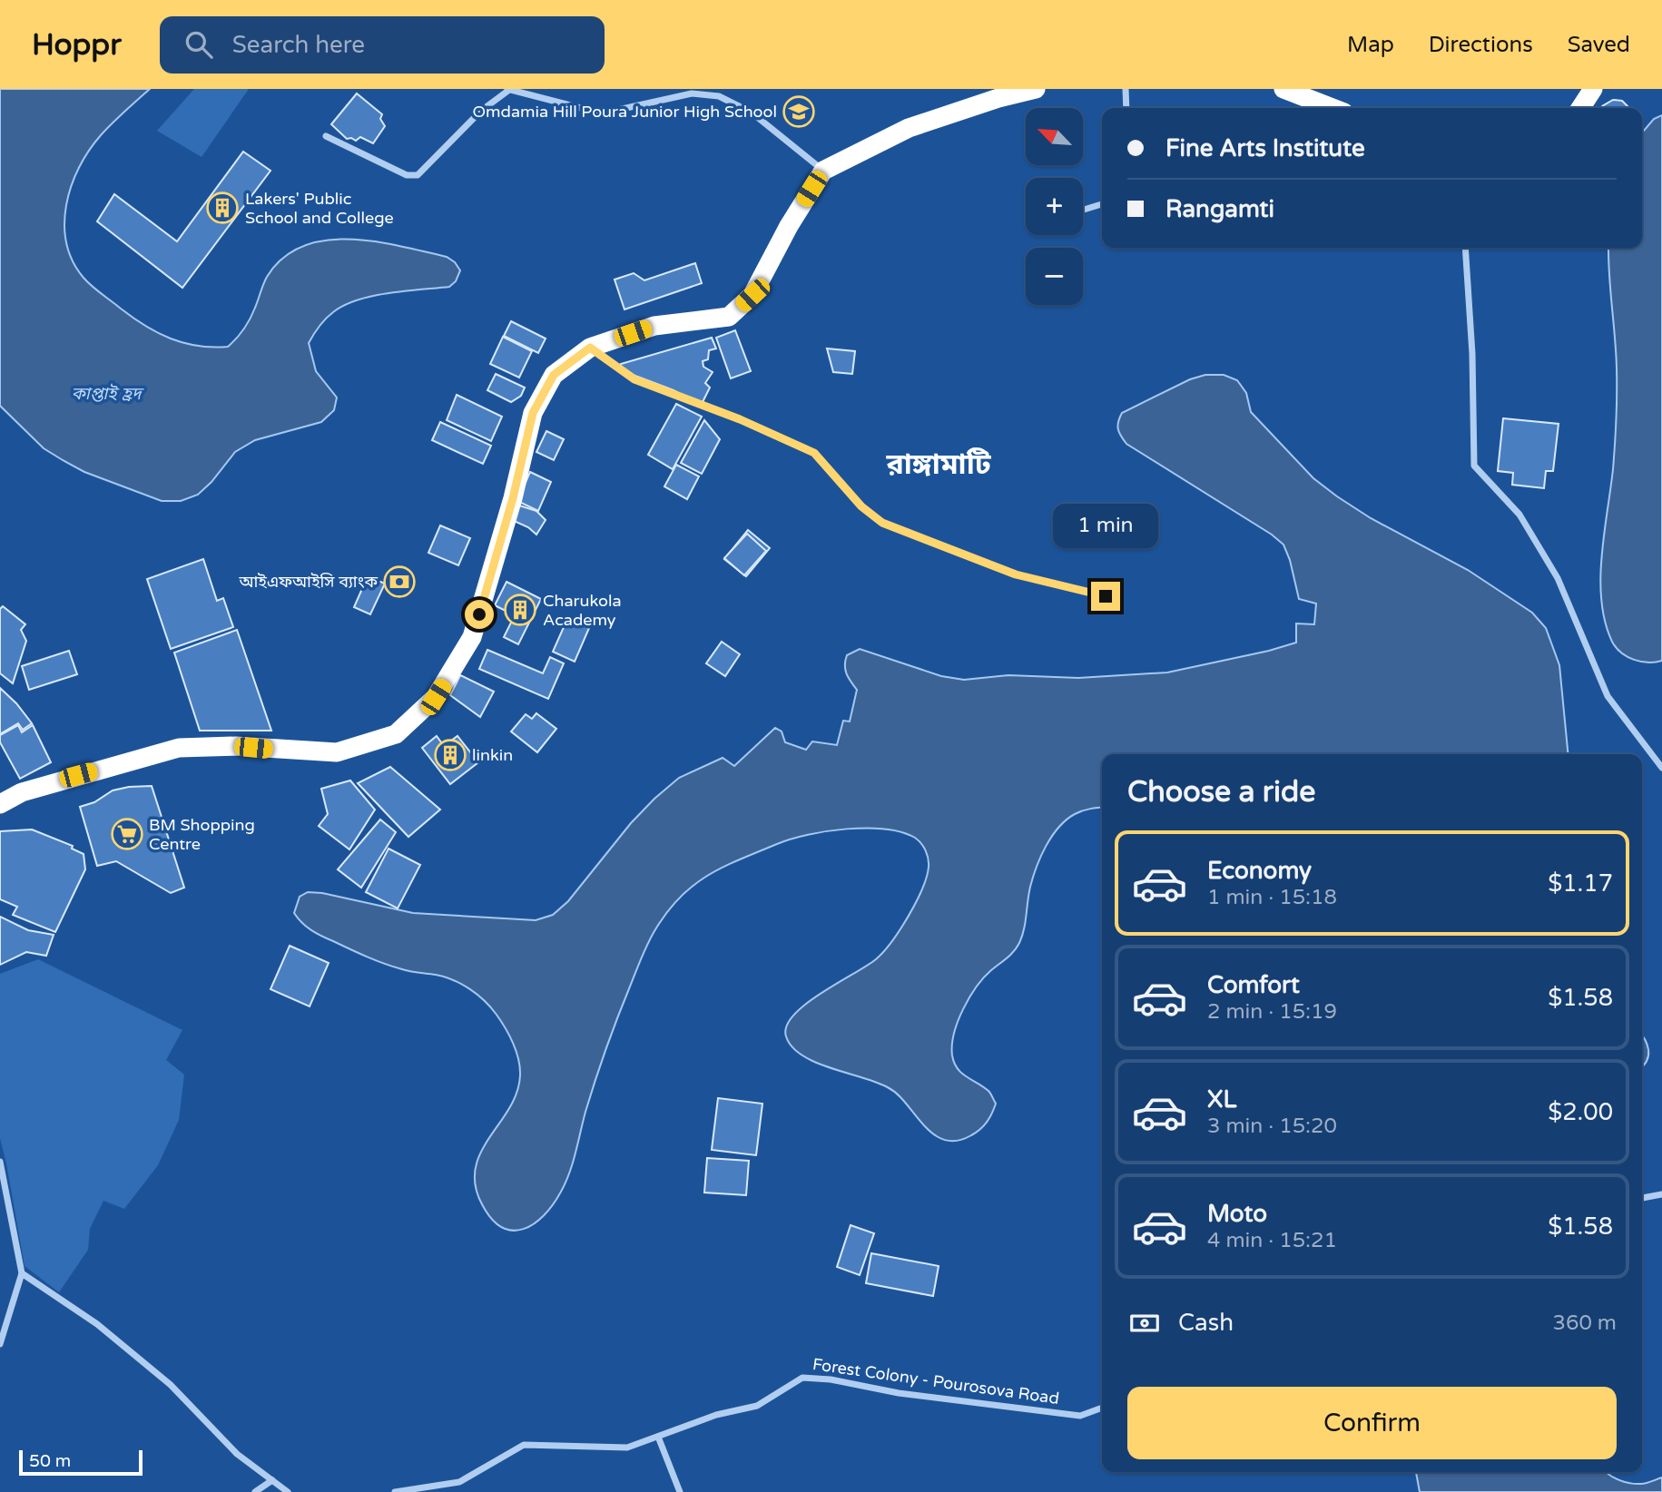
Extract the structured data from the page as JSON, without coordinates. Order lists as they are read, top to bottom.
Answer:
{
  "streets": {
    "street": ["Forest Colony - Pourosova Road"]
  },
  "districts": ["রাঙ্গামাটি"],
  "water": ["কাপ্তাই হ্রদ"],
  "places": {
    "school or university": ["Omdamia Hill Poura Junior High School"],
    "building": ["Lakers' Public School and College", "Charukola Academy", "linkin"],
    "bank": ["আইএফআইসি ব্যাংক"],
    "supermarket": ["BM Shopping Centre"]
  },
  "scale_bar": "50 m",
  "north": "top left",
  "page": {
    "header": "Hoppr",
    "search": "Search here",
    "nav": ["Map", "Directions", "Saved"],
    "map_buttons": ["+", "−"],
    "banner": ["Fine Arts Institute", "Rangamti"],
    "bubble": "1 min",
    "heading": "Choose a ride",
    "list": [
      {
        "name": "Economy",
        "note": "1 min · 15:18",
        "value": "$1.17"
      },
      {
        "name": "Comfort",
        "note": "2 min · 15:19",
        "value": "$1.58"
      },
      {
        "name": "XL",
        "note": "3 min · 15:20",
        "value": "$2.00"
      },
      {
        "name": "Moto",
        "note": "4 min · 15:21",
        "value": "$1.58"
      }
    ],
    "pay": ["Cash", "360 m"],
    "buttons": "Confirm",
    "scale": "50 m"
  }
}
